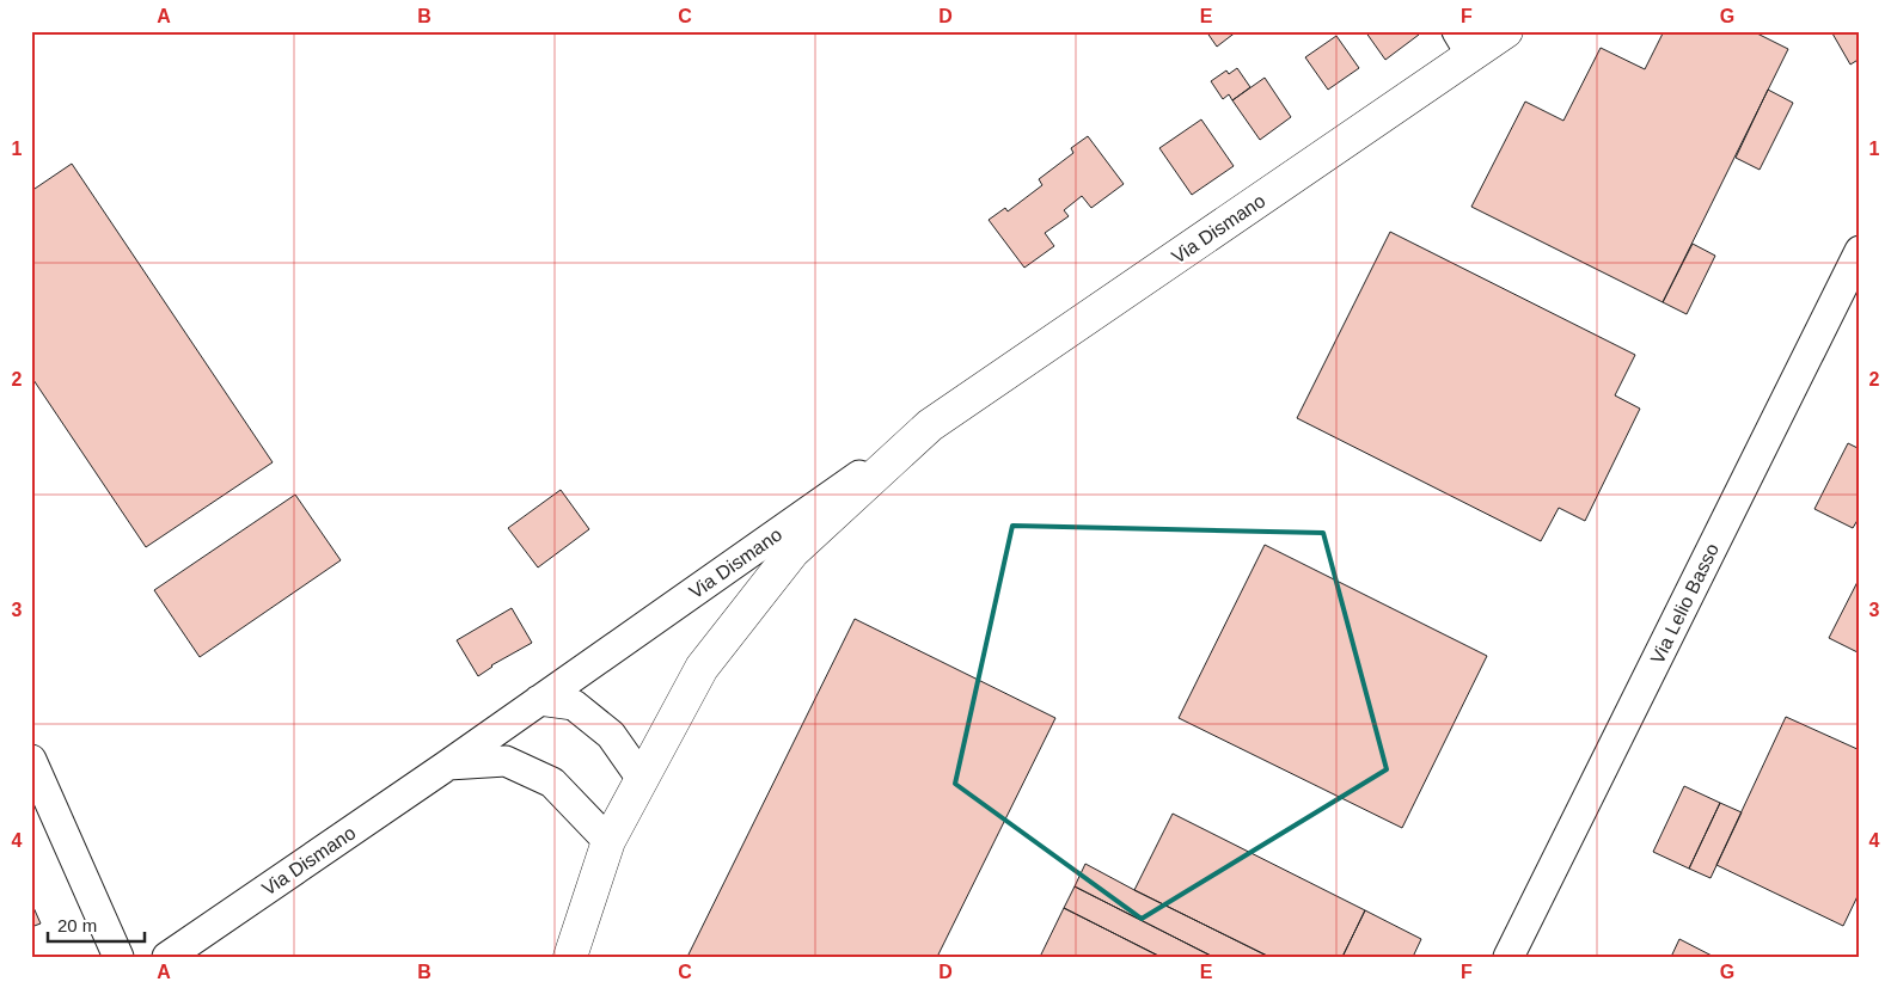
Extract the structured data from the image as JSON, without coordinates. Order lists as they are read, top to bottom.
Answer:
{
  "streets": {
    "main road": ["Via Dismano"],
    "street": ["Via Lelio Basso"]
  },
  "scale_bar": "20 m",
  "grid": {
    "columns": [
      "A",
      "B",
      "C",
      "D",
      "E",
      "F",
      "G"
    ],
    "rows": [
      "1",
      "2",
      "3",
      "4"
    ]
  }
}
